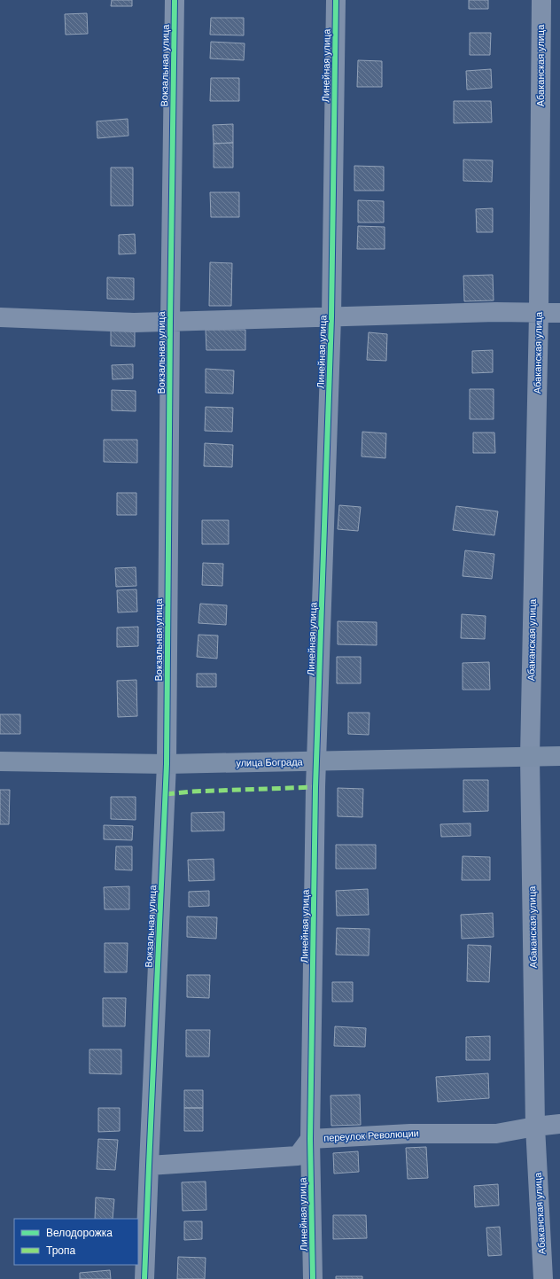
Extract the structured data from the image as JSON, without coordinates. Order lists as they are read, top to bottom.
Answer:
{
  "streets": {
    "main road": ["улица Бограда"],
    "street": [
      "Вокзальная улица",
      "Линейная улица",
      "Абаканская улица",
      "переулок Революции"
    ]
  },
  "crossings": [
    ["Вокзальная улица", "улица Бограда"],
    ["Вокзальная улица", "переулок Революции"],
    ["Линейная улица", "улица Бограда"],
    ["Линейная улица", "переулок Революции"],
    ["Абаканская улица", "улица Бограда"],
    ["Абаканская улица", "переулок Революции"]
  ],
  "legend": ["Велодорожка", "Тропа"]
}
